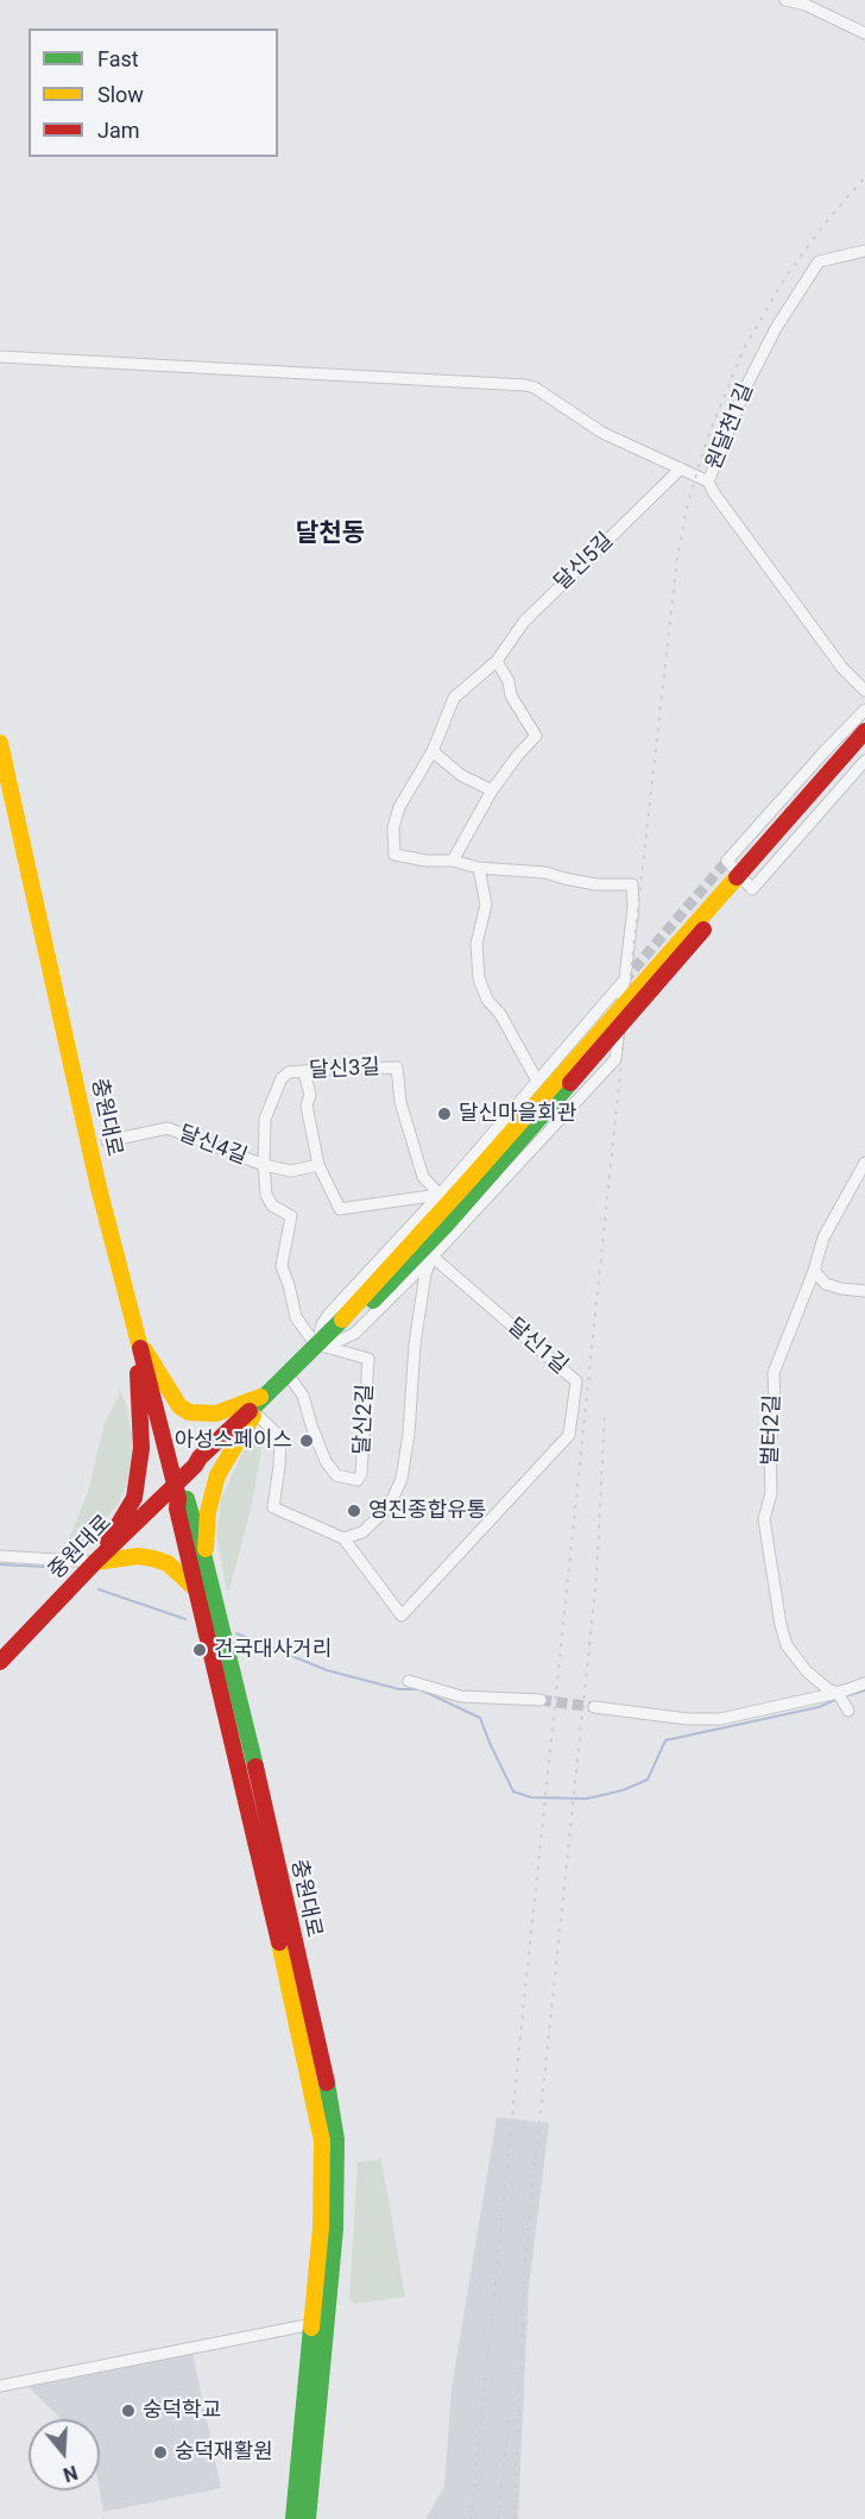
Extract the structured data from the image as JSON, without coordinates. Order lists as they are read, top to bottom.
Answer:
{
  "streets": {
    "street": [
      "원달천1길",
      "달신5길",
      "달신3길",
      "충원대로",
      "달신4길",
      "달신1길",
      "달신2길",
      "벌터2길",
      "중원대로"
    ]
  },
  "crossings": [
    ["달신3길", "달신4길"],
    ["달신3길", "달신2길"],
    ["달신3길", "중원대로"],
    ["충원대로", "중원대로"],
    ["달신1길", "중원대로"],
    ["달신2길", "중원대로"]
  ],
  "districts": ["달천동"],
  "places": [
    "달신마을회관",
    "아성스페이스",
    "영진종합유통",
    "건국대사거리",
    "숭덕학교",
    "숭덕재활원"
  ],
  "legend": ["Fast", "Slow", "Jam"],
  "north": "bottom"
}
